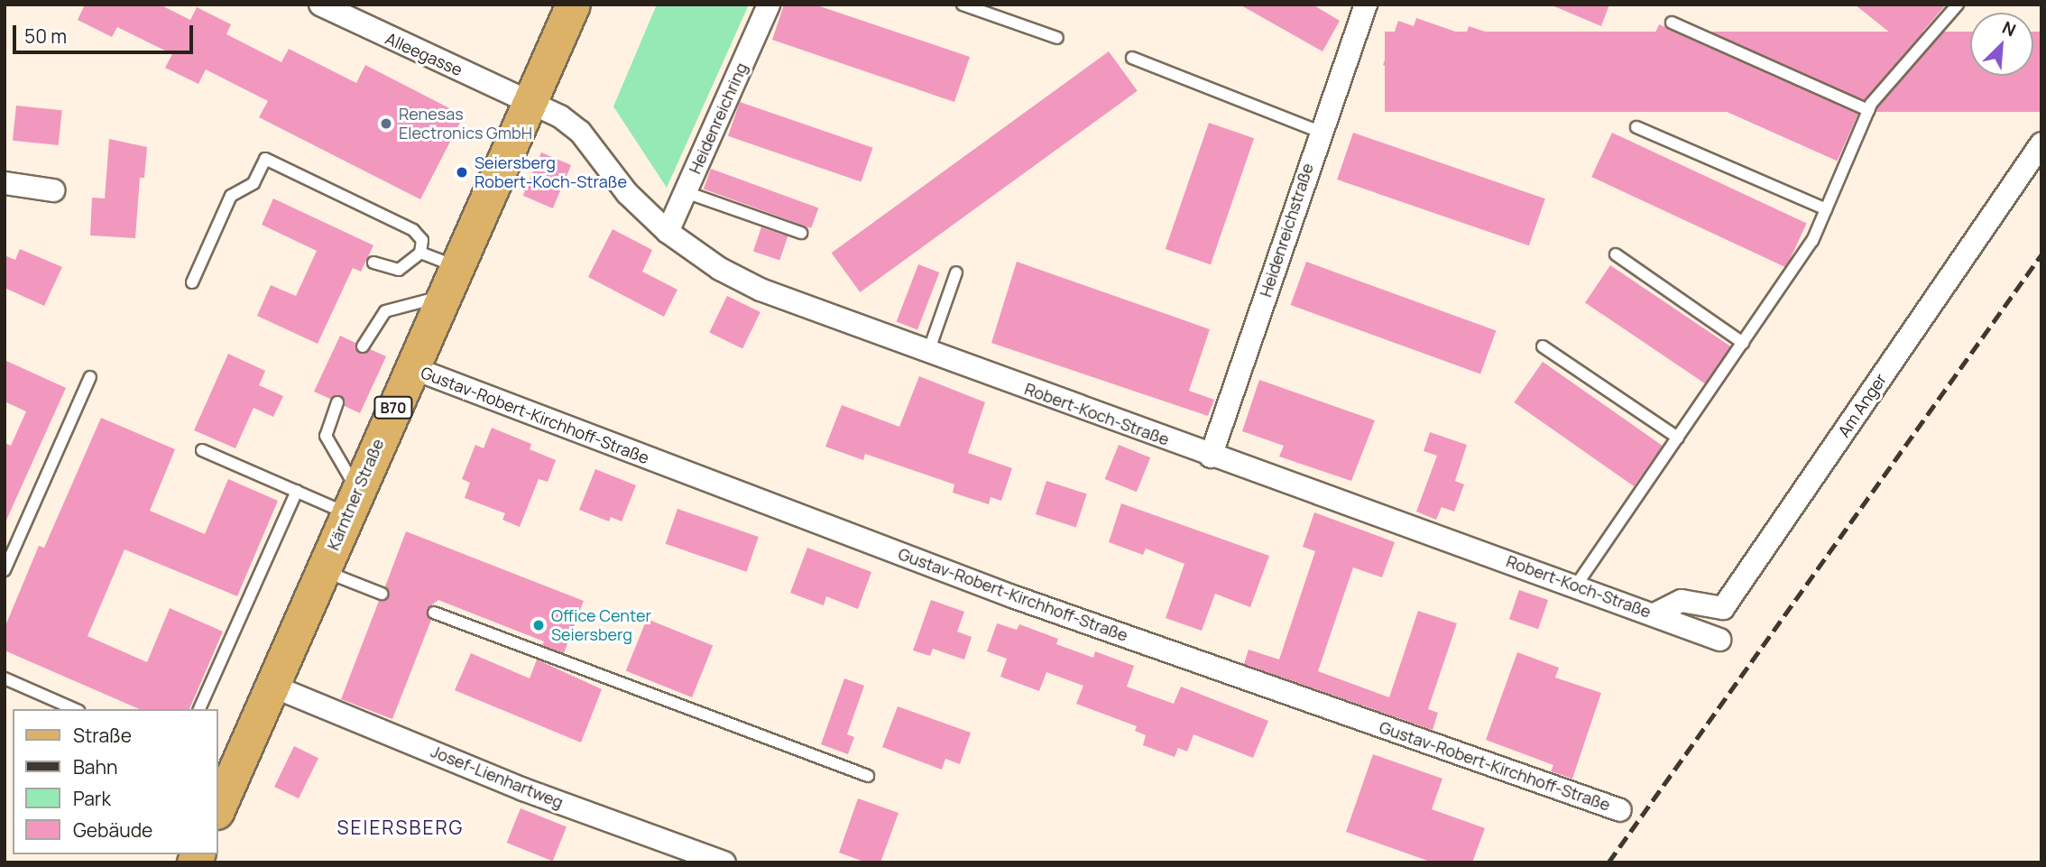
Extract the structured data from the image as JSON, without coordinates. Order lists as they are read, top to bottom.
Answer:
{
  "streets": {
    "main road": ["B70", "Kärntner Straße"],
    "street": [
      "Alleegasse",
      "Heidenreichring",
      "Heidenreichstraße",
      "Am Anger",
      "Robert-Koch-Straße",
      "Gustav-Robert-Kirchhoff-Straße",
      "Josef-Lienhartweg"
    ]
  },
  "crossings": [
    ["Alleegasse", "Robert-Koch-Straße"],
    ["Alleegasse", "Kärntner Straße"],
    ["Heidenreichring", "Robert-Koch-Straße"],
    ["Heidenreichstraße", "Robert-Koch-Straße"],
    ["Am Anger", "Robert-Koch-Straße"],
    ["Robert-Koch-Straße", "Kärntner Straße"],
    ["Gustav-Robert-Kirchhoff-Straße", "Kärntner Straße"],
    ["Kärntner Straße", "Josef-Lienhartweg"]
  ],
  "districts": ["SEIERSBERG"],
  "places": ["Renesas Electronics GmbH", "Seiersberg Robert-Koch-Straße", "Office Center Seiersberg"],
  "legend": [
    "Straße",
    "Bahn",
    "Park",
    "Gebäude"
  ],
  "scale_bar": "50 m",
  "north": "top right"
}
